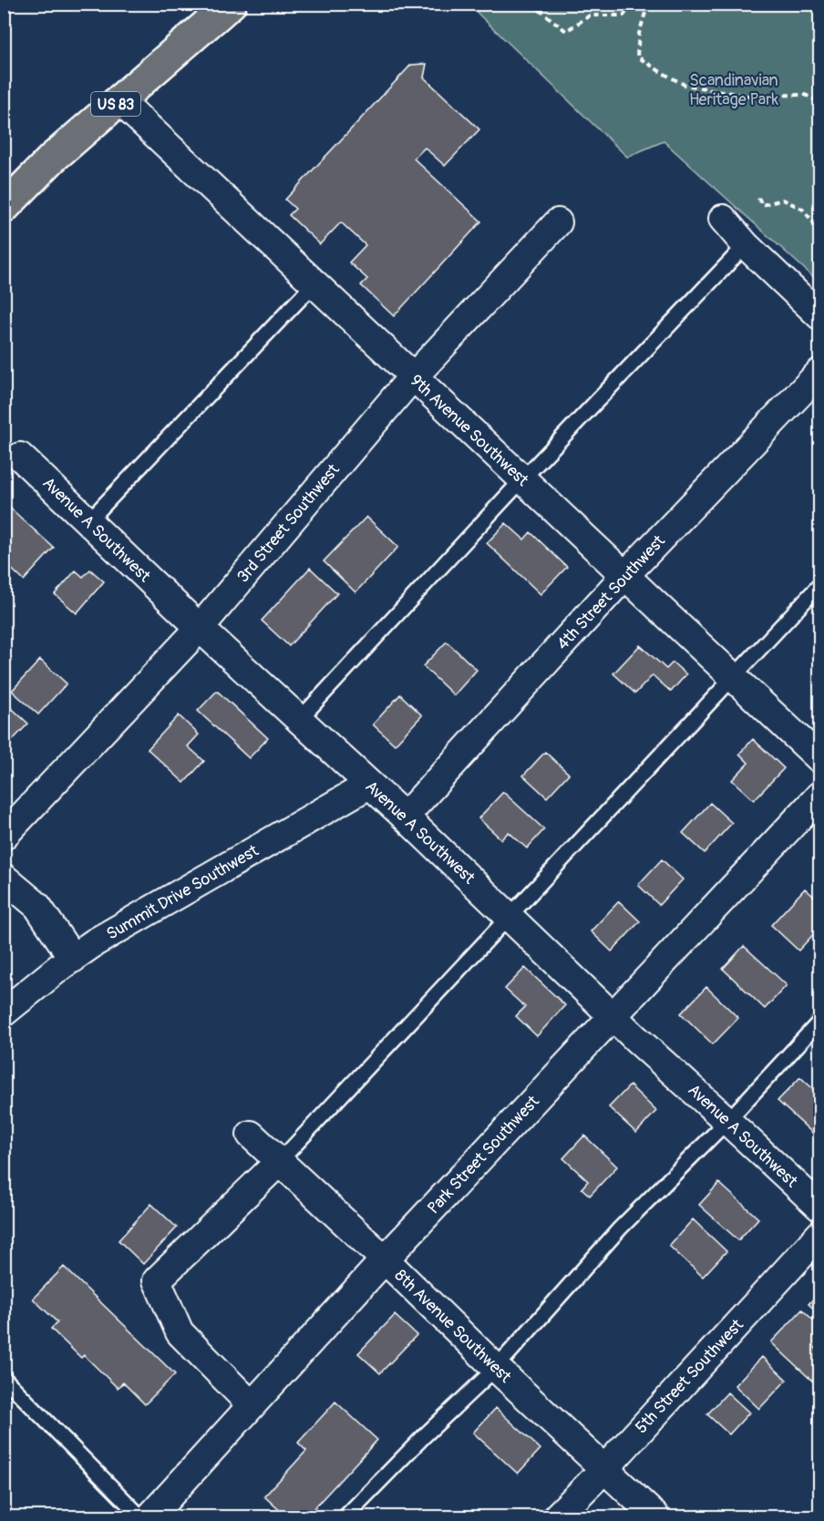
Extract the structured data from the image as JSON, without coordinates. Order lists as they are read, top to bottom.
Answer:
{
  "streets": {
    "main road": ["US 83"],
    "street": [
      "9th Avenue Southwest",
      "3rd Street Southwest",
      "Avenue A Southwest",
      "4th Street Southwest",
      "Summit Drive Southwest",
      "Park Street Southwest",
      "8th Avenue Southwest",
      "5th Street Southwest"
    ]
  },
  "crossings": [
    ["US 83", "9th Avenue Southwest"],
    ["9th Avenue Southwest", "3rd Street Southwest"],
    ["9th Avenue Southwest", "4th Street Southwest"],
    ["3rd Street Southwest", "Avenue A Southwest"],
    ["Avenue A Southwest", "4th Street Southwest"],
    ["Avenue A Southwest", "Summit Drive Southwest"],
    ["Avenue A Southwest", "Park Street Southwest"],
    ["Park Street Southwest", "8th Avenue Southwest"],
    ["8th Avenue Southwest", "5th Street Southwest"]
  ],
  "parks": ["Scandinavian Heritage Park"]
}
